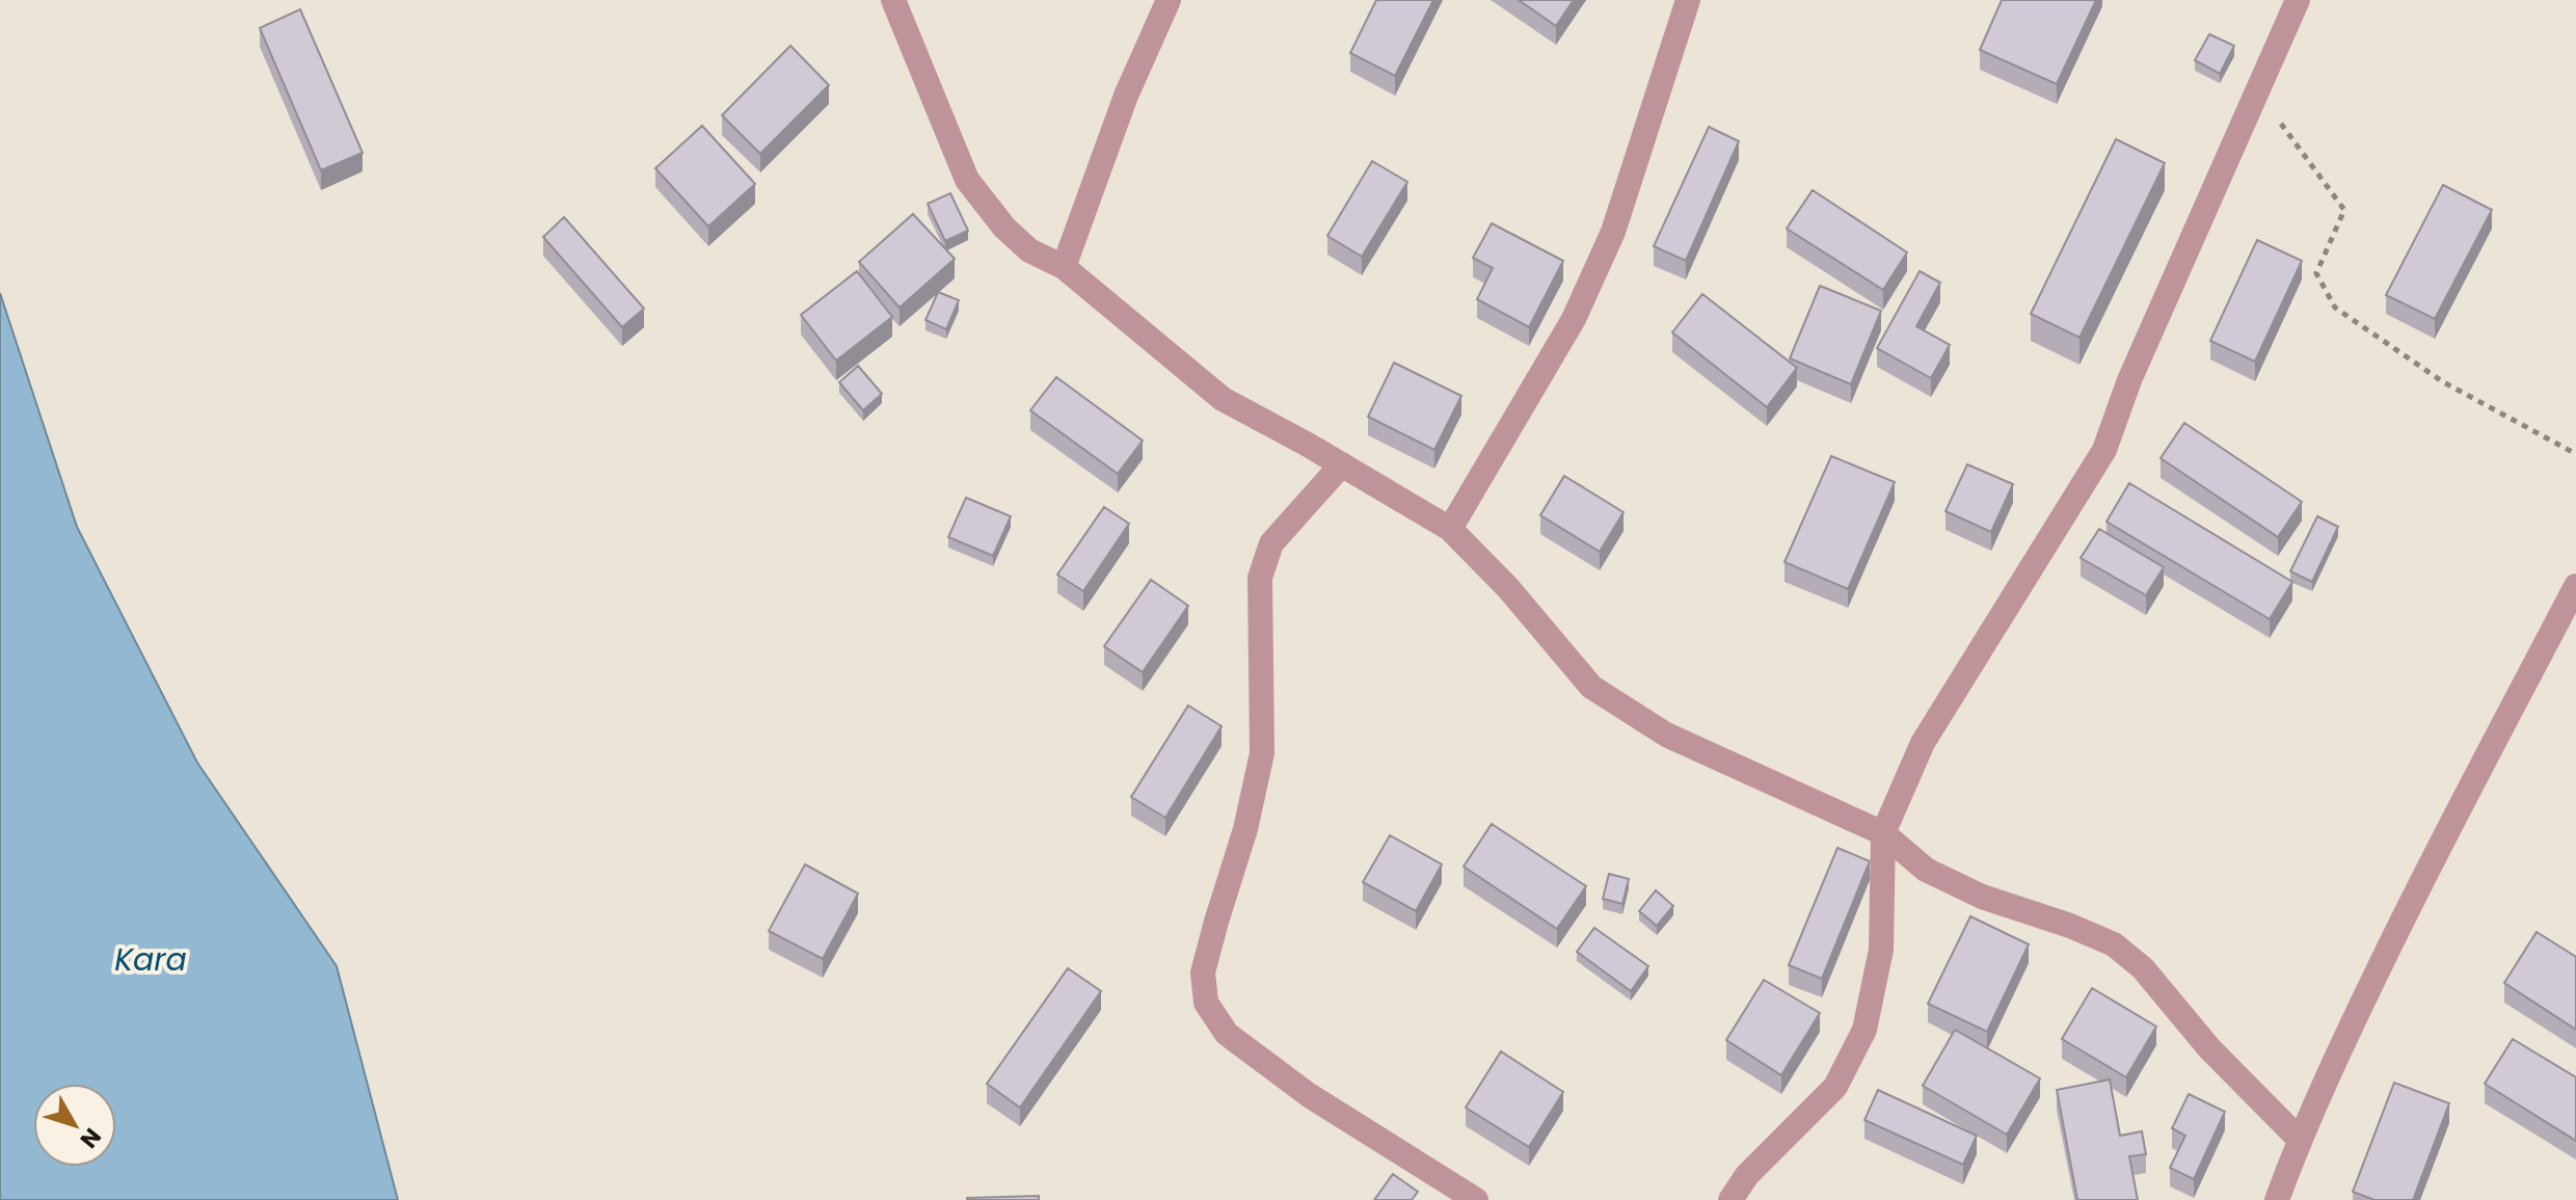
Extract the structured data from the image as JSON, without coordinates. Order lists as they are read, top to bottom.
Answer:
{
  "water": ["Kara"],
  "north": "bottom right"
}
